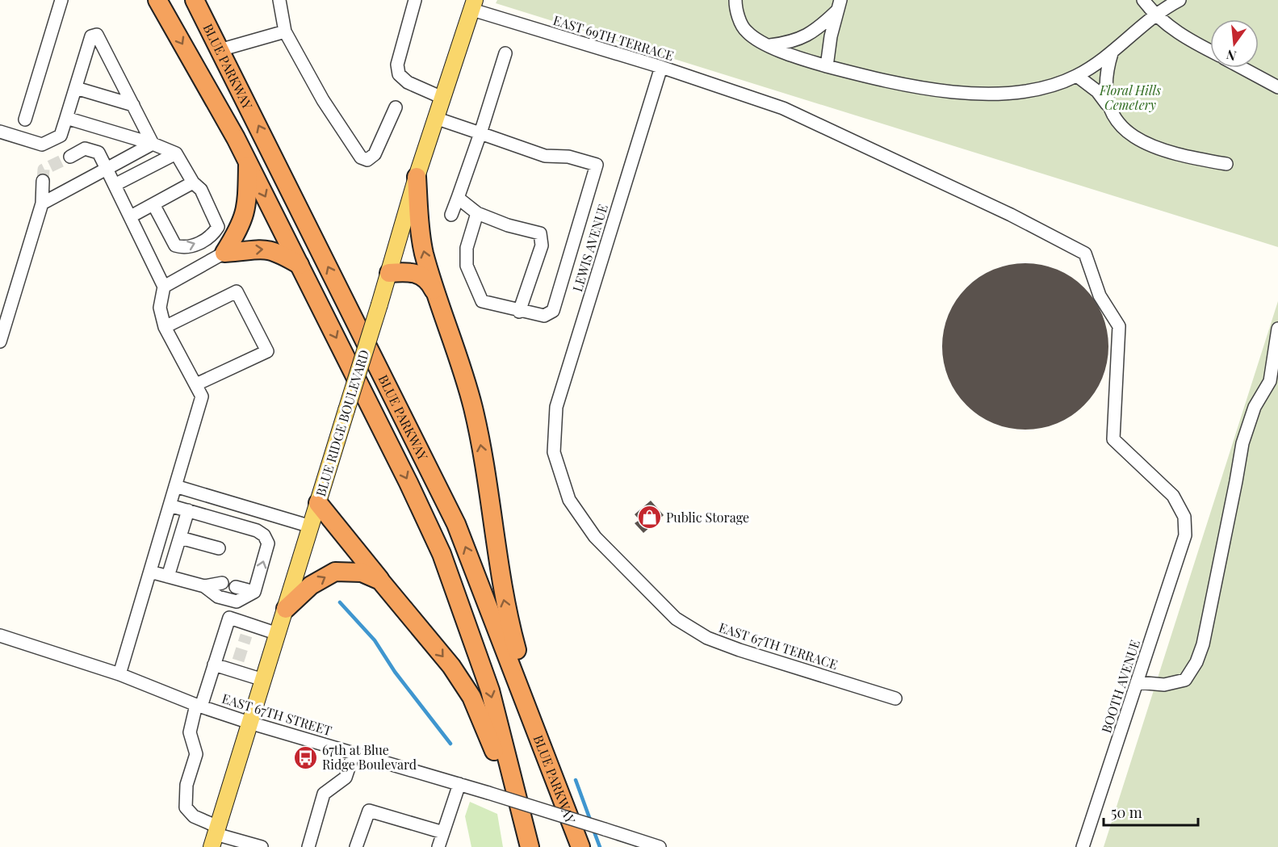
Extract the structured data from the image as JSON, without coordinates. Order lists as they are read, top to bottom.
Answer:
{
  "streets": {
    "highway": ["BLUE PARKWAY"],
    "main road": ["BLUE RIDGE BOULEVARD"],
    "street": [
      "EAST 69TH TERRACE",
      "LEWIS AVENUE",
      "EAST 67TH TERRACE",
      "BOOTH AVENUE",
      "EAST 67TH STREET"
    ]
  },
  "crossings": [
    ["EAST 69TH TERRACE", "LEWIS AVENUE"],
    ["EAST 69TH TERRACE", "BLUE RIDGE BOULEVARD"],
    ["EAST 69TH TERRACE", "BOOTH AVENUE"],
    ["LEWIS AVENUE", "EAST 67TH TERRACE"],
    ["BLUE RIDGE BOULEVARD", "EAST 67TH STREET"]
  ],
  "parks": ["Floral Hills Cemetery"],
  "places": {
    "shop": ["Public Storage"],
    "bus stop": ["67th at Blue Ridge Boulevard"]
  },
  "scale_bar": "50 m",
  "north": "bottom"
}
